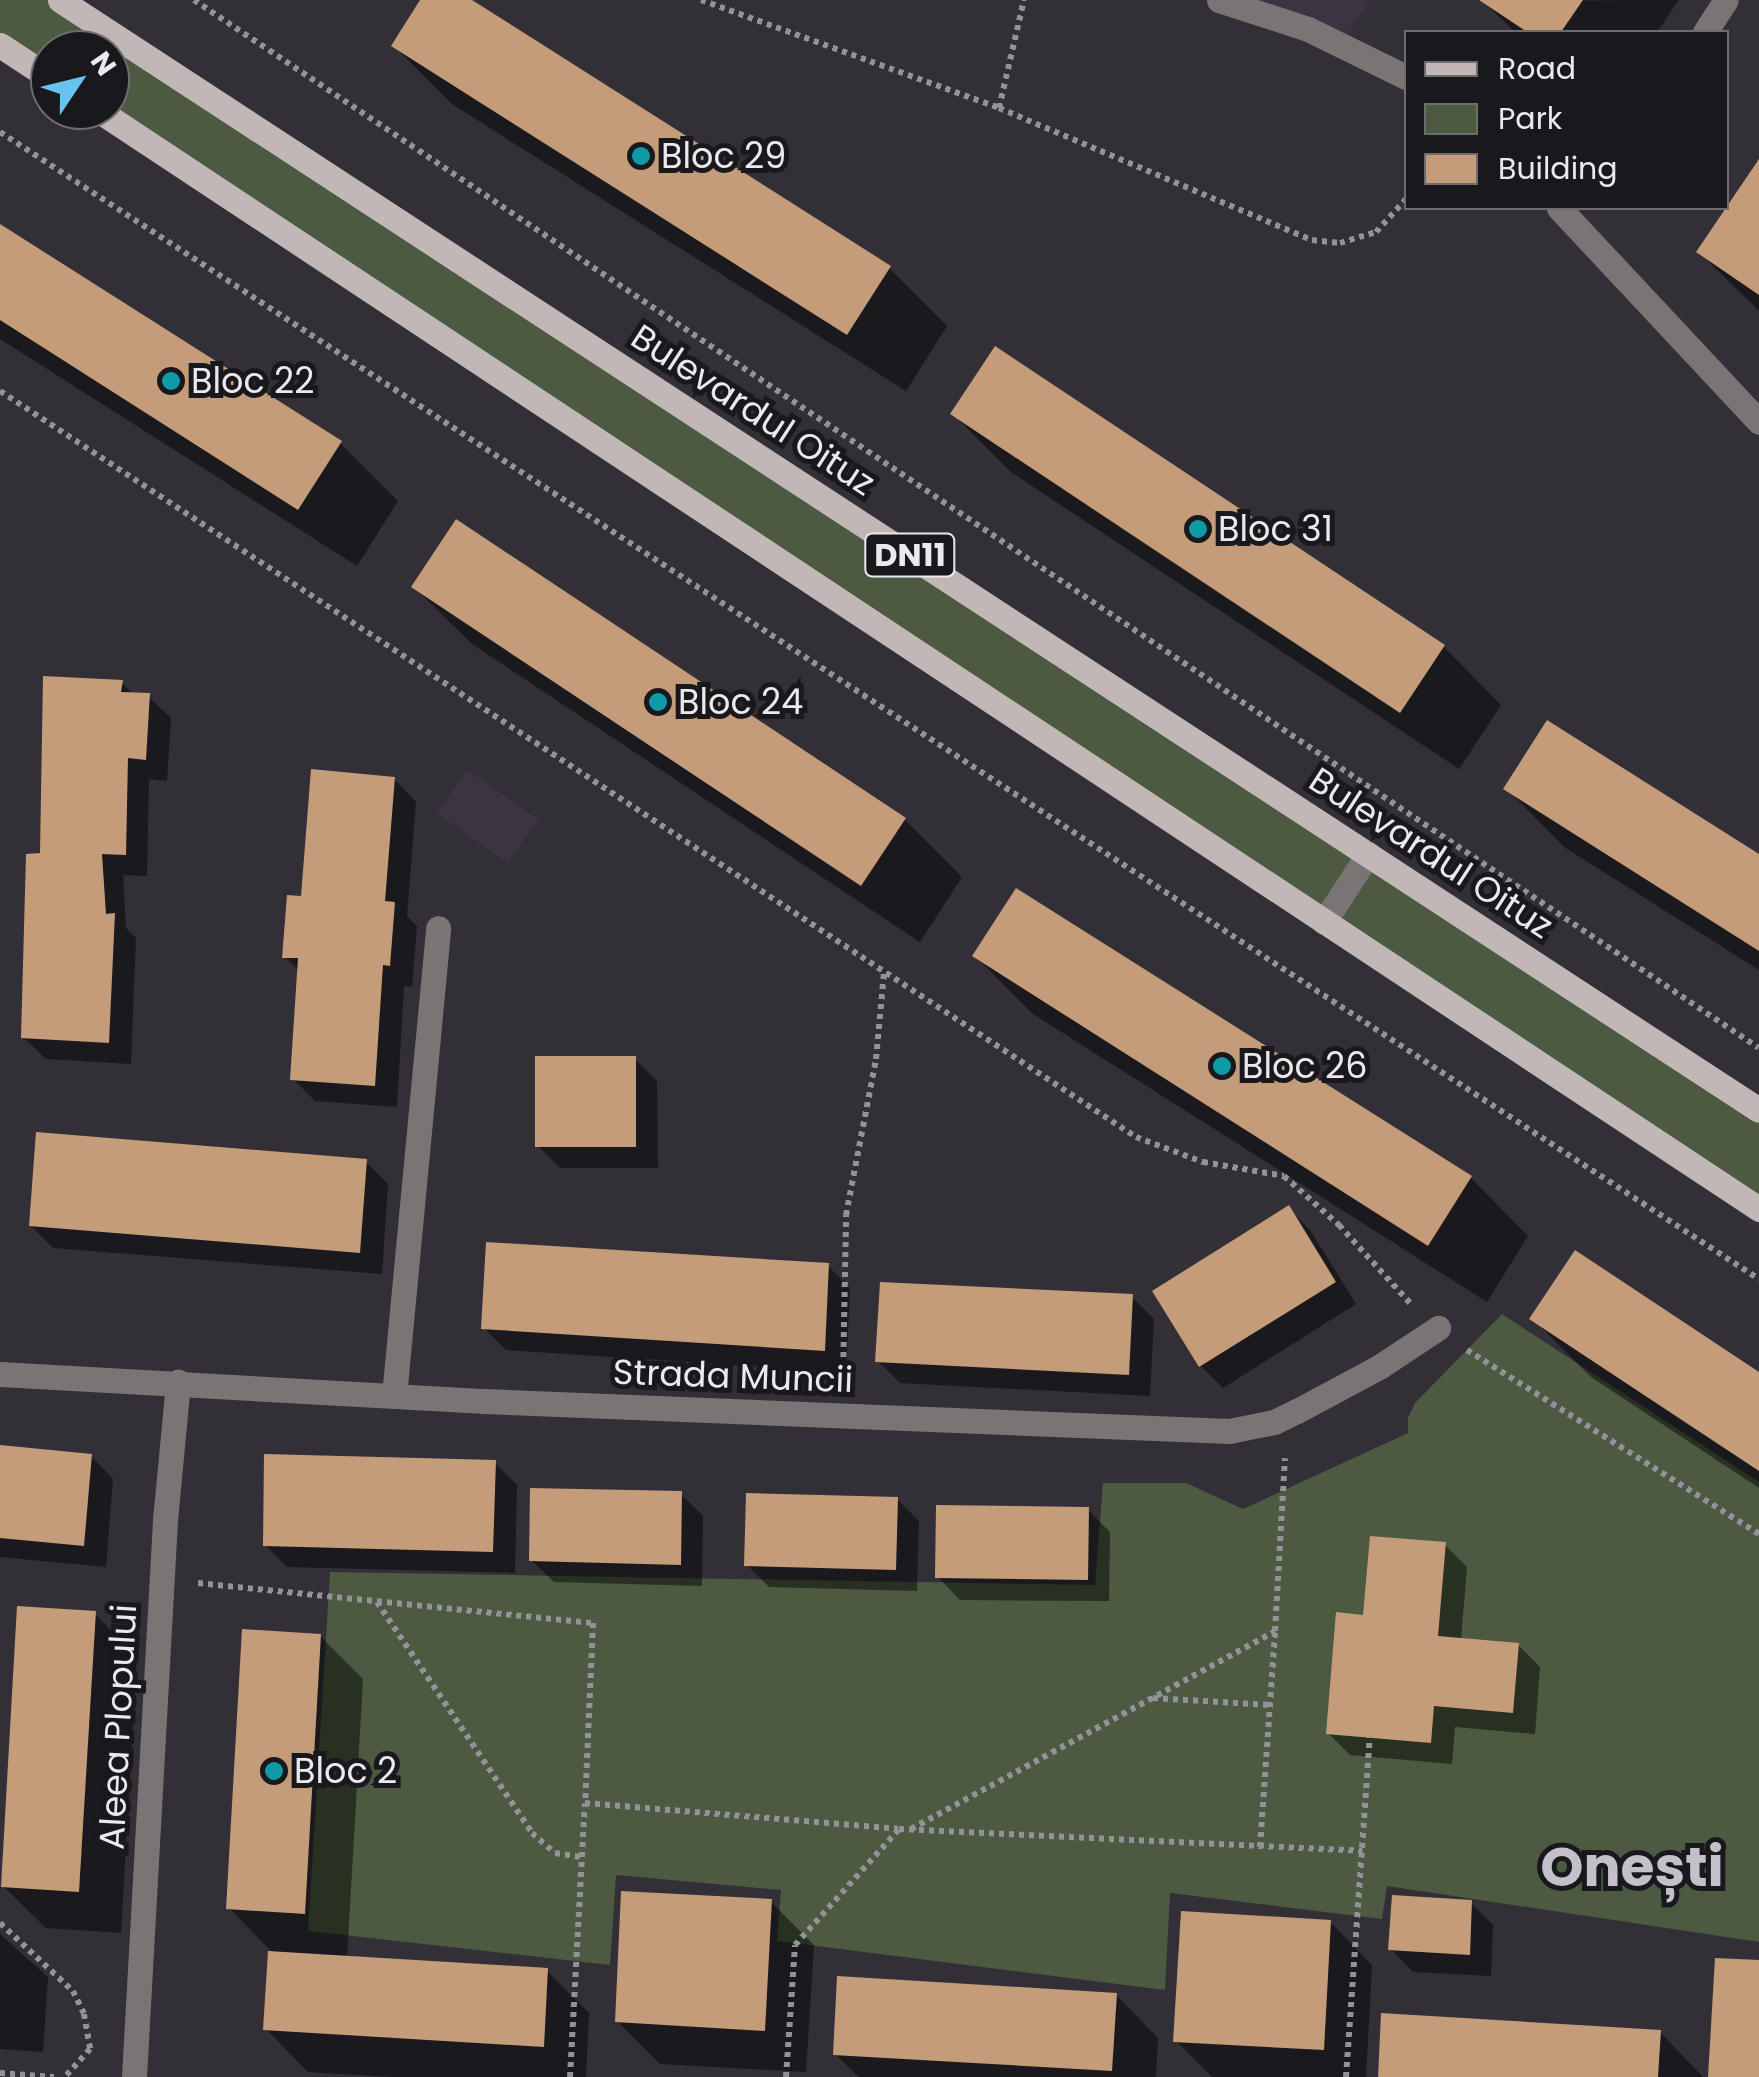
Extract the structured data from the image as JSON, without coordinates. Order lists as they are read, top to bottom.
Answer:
{
  "streets": {
    "main road": ["Bulevardul Oituz", "DN11"],
    "street": ["Strada Muncii", "Aleea Plopului"]
  },
  "crossings": [
    ["Bulevardul Oituz", "DN11"],
    ["Strada Muncii", "Aleea Plopului"]
  ],
  "districts": ["Onești"],
  "places": [
    "Bloc 29",
    "Bloc 22",
    "Bloc 31",
    "Bloc 24",
    "Bloc 26",
    "Bloc 2"
  ],
  "legend": ["Road", "Park", "Building"],
  "north": "top right"
}
